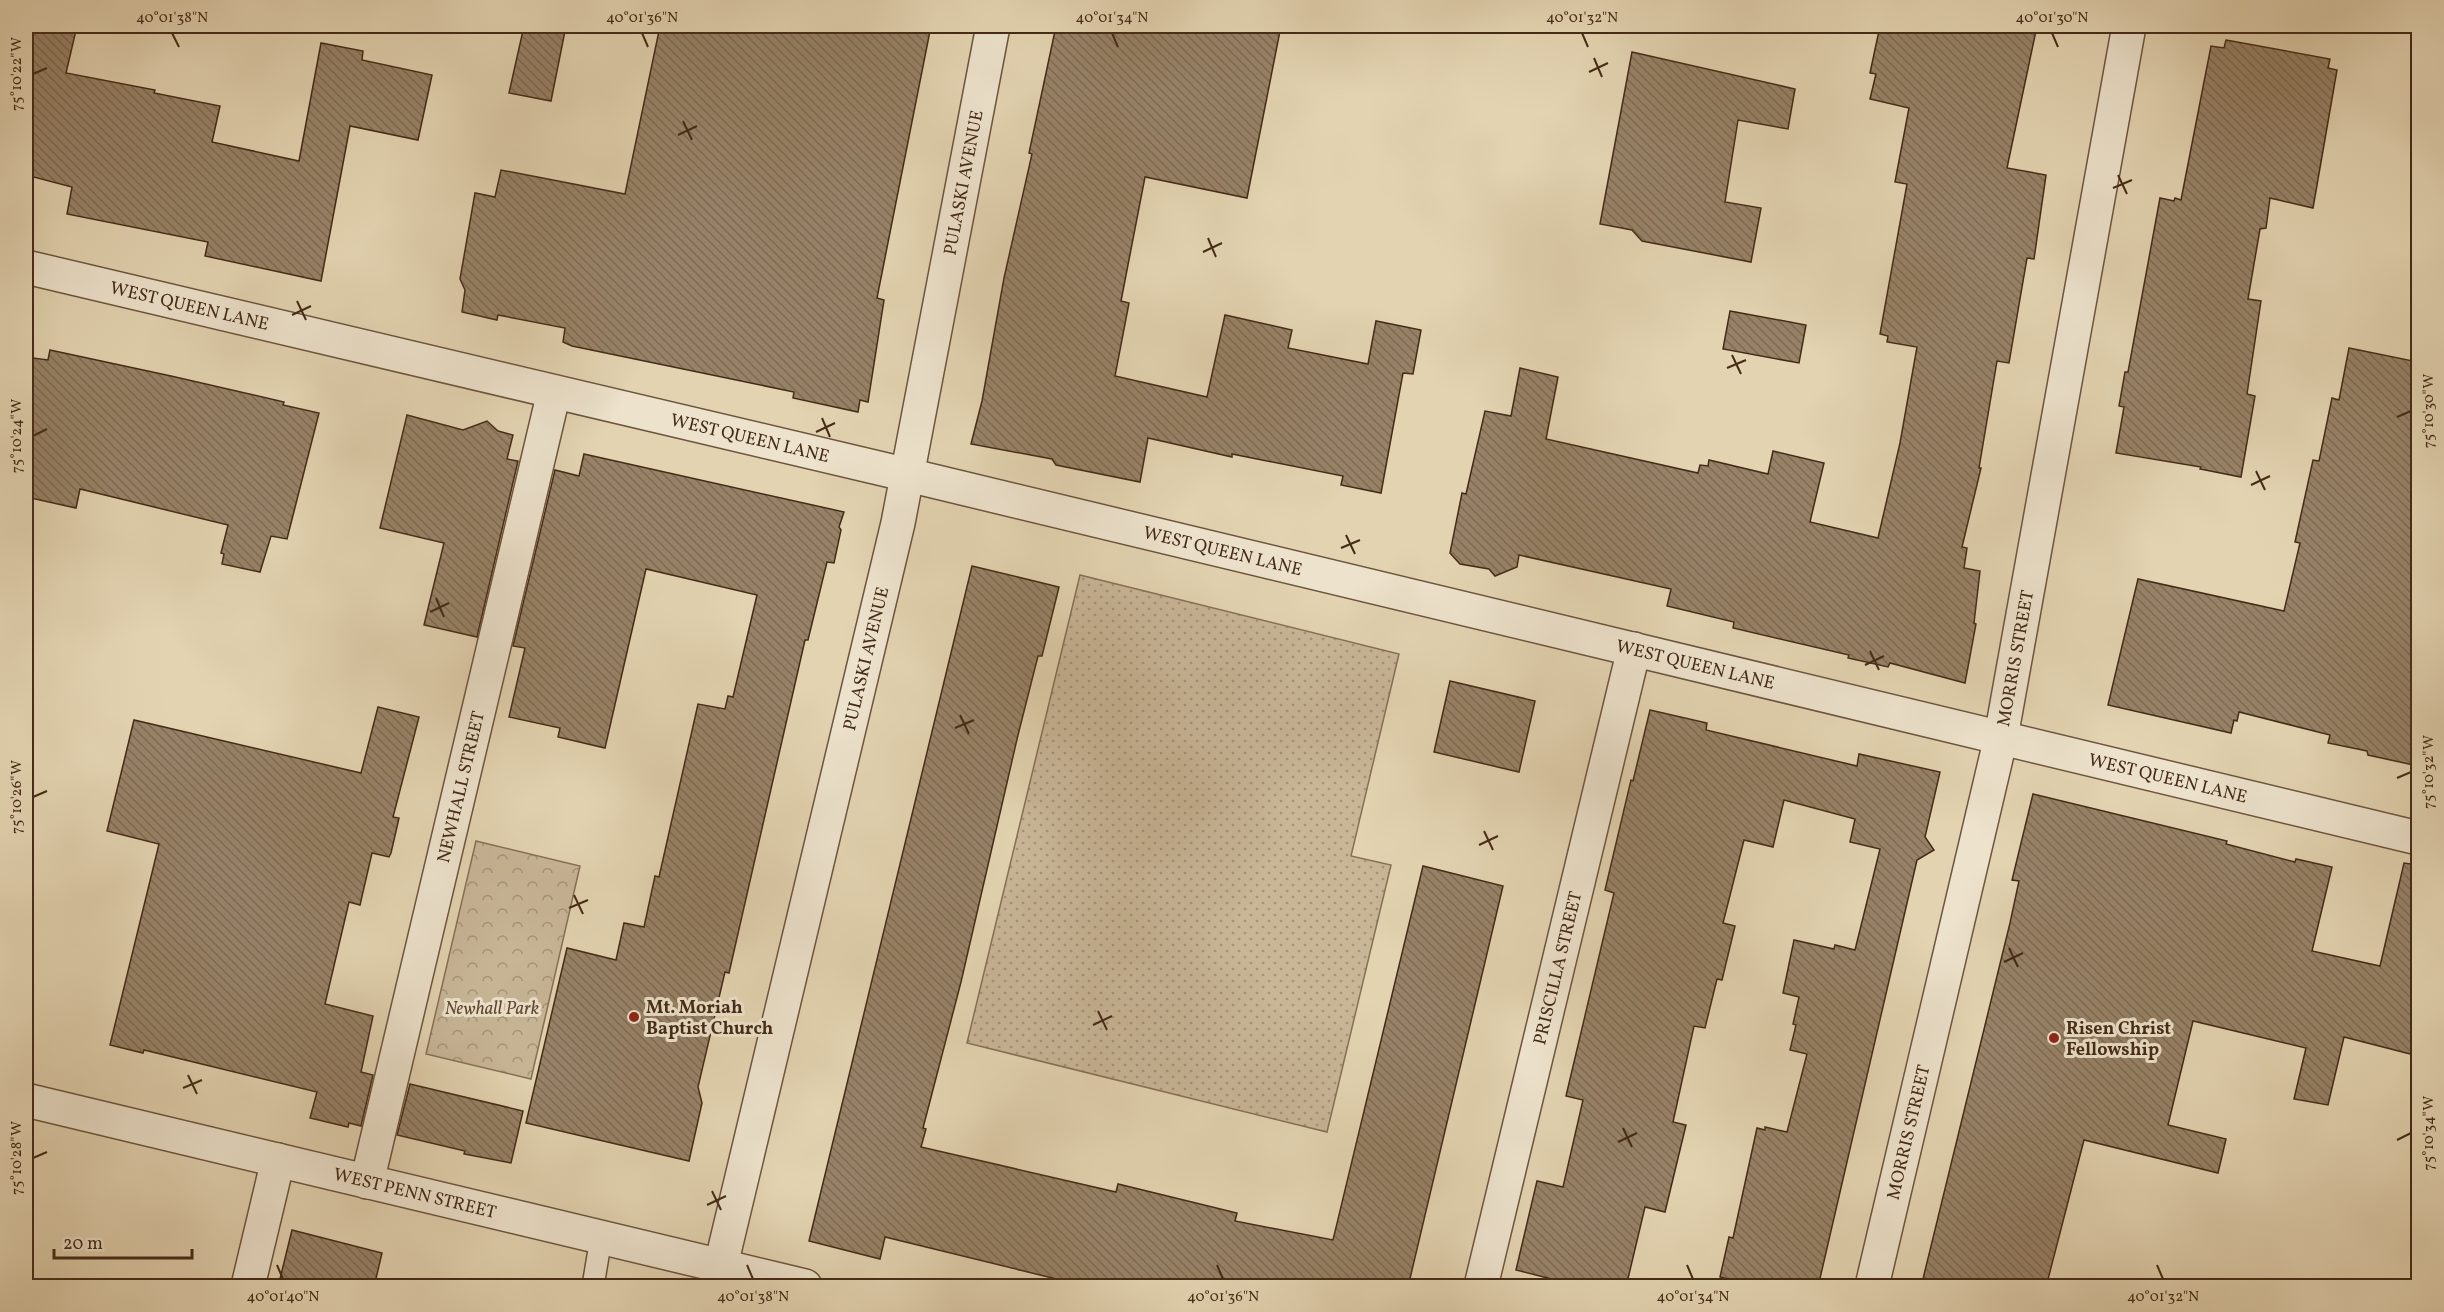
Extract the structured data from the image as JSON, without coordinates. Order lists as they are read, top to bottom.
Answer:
{
  "streets": {
    "street": [
      "PULASKI AVENUE",
      "WEST QUEEN LANE",
      "MORRIS STREET",
      "NEWHALL STREET",
      "PRISCILLA STREET",
      "WEST PENN STREET"
    ]
  },
  "crossings": [
    ["PULASKI AVENUE", "WEST QUEEN LANE"],
    ["PULASKI AVENUE", "WEST PENN STREET"],
    ["WEST QUEEN LANE", "MORRIS STREET"],
    ["WEST QUEEN LANE", "NEWHALL STREET"],
    ["WEST QUEEN LANE", "PRISCILLA STREET"],
    ["NEWHALL STREET", "WEST PENN STREET"]
  ],
  "parks": ["Newhall Park"],
  "places": ["Mt. Moriah Baptist Church", "Risen Christ Fellowship"],
  "scale_bar": "20 m",
  "coordinates": [
    "40°01'38\"N",
    "40°01'36\"N",
    "40°01'34\"N",
    "40°01'32\"N",
    "40°01'30\"N",
    "75°10'22\"W",
    "75°10'30\"W",
    "75°10'24\"W",
    "75°10'32\"W",
    "75°10'26\"W",
    "75°10'34\"W",
    "75°10'28\"W",
    "40°01'40\"N"
  ]
}
